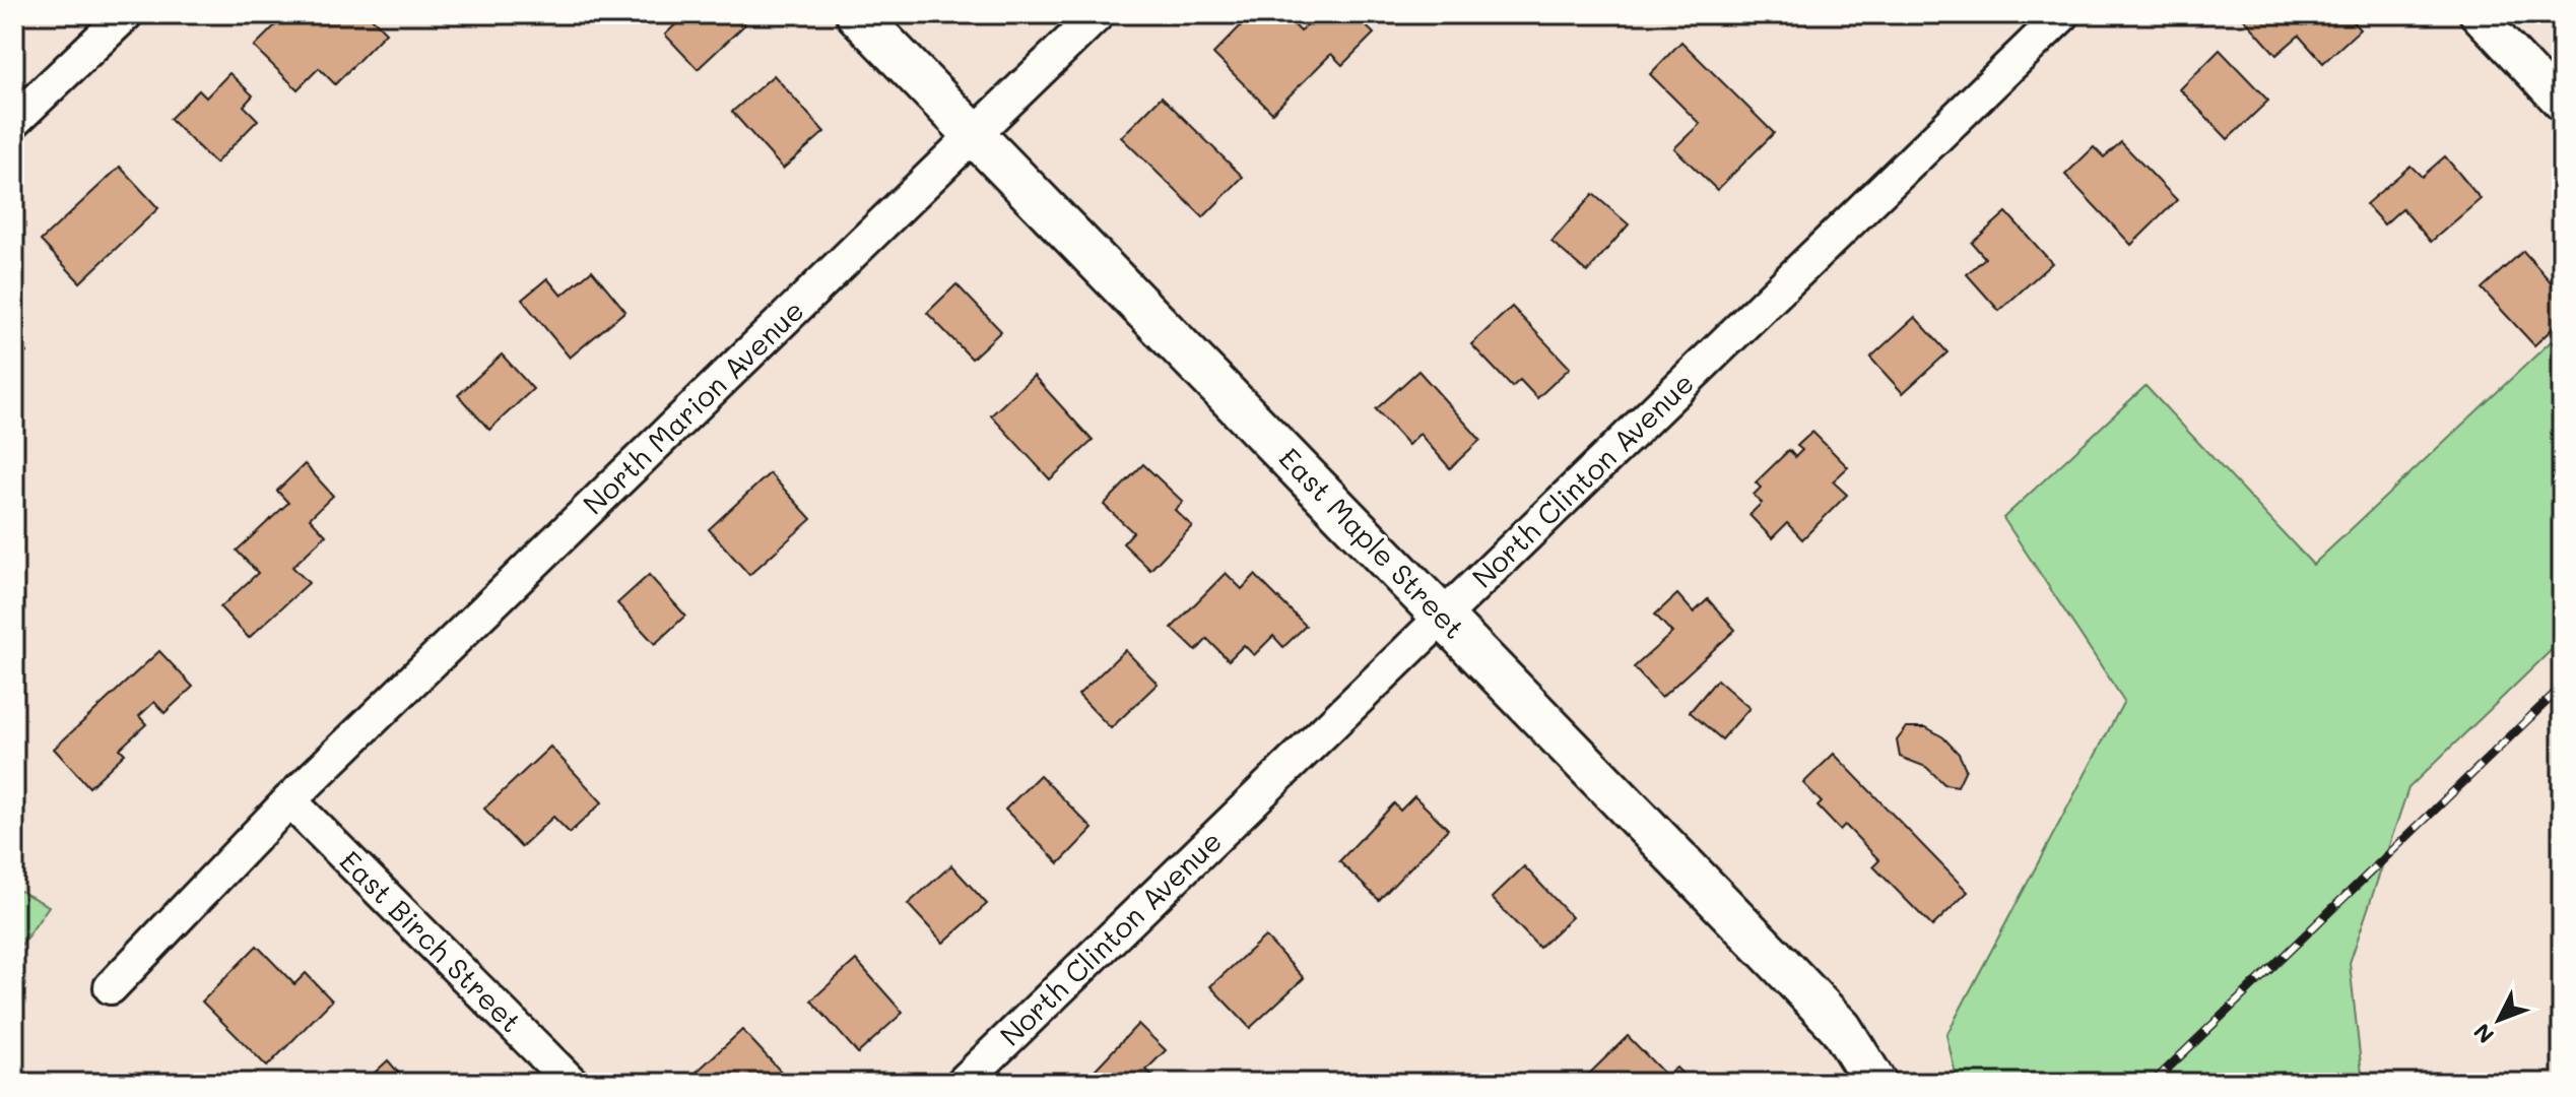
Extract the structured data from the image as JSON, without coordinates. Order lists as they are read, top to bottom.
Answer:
{
  "streets": {
    "street": [
      "North Marion Avenue",
      "North Clinton Avenue",
      "East Maple Street",
      "East Birch Street"
    ]
  },
  "crossings": [
    ["North Marion Avenue", "East Maple Street"],
    ["North Marion Avenue", "East Birch Street"],
    ["North Clinton Avenue", "East Maple Street"]
  ],
  "north": "bottom left"
}
